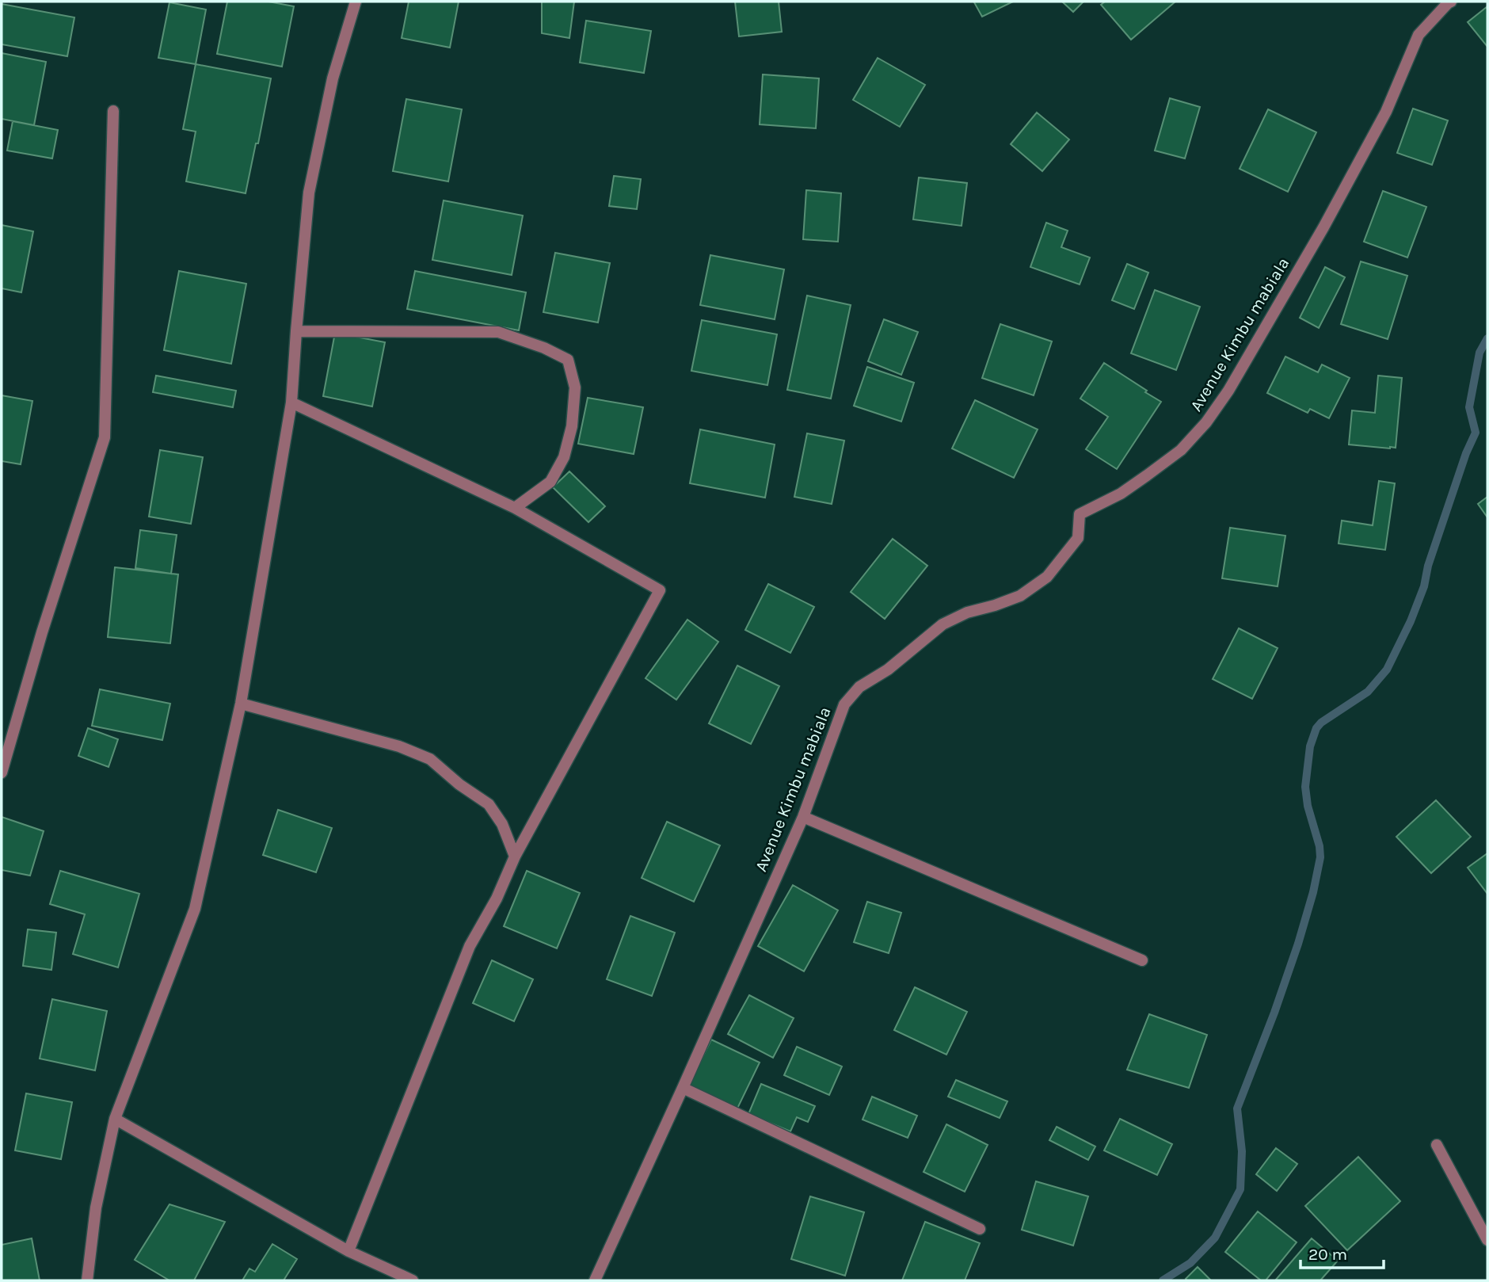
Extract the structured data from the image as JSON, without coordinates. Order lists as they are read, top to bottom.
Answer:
{
  "streets": {
    "street": ["Avenue Kimbu mabiala"]
  },
  "scale_bar": "20 m"
}
